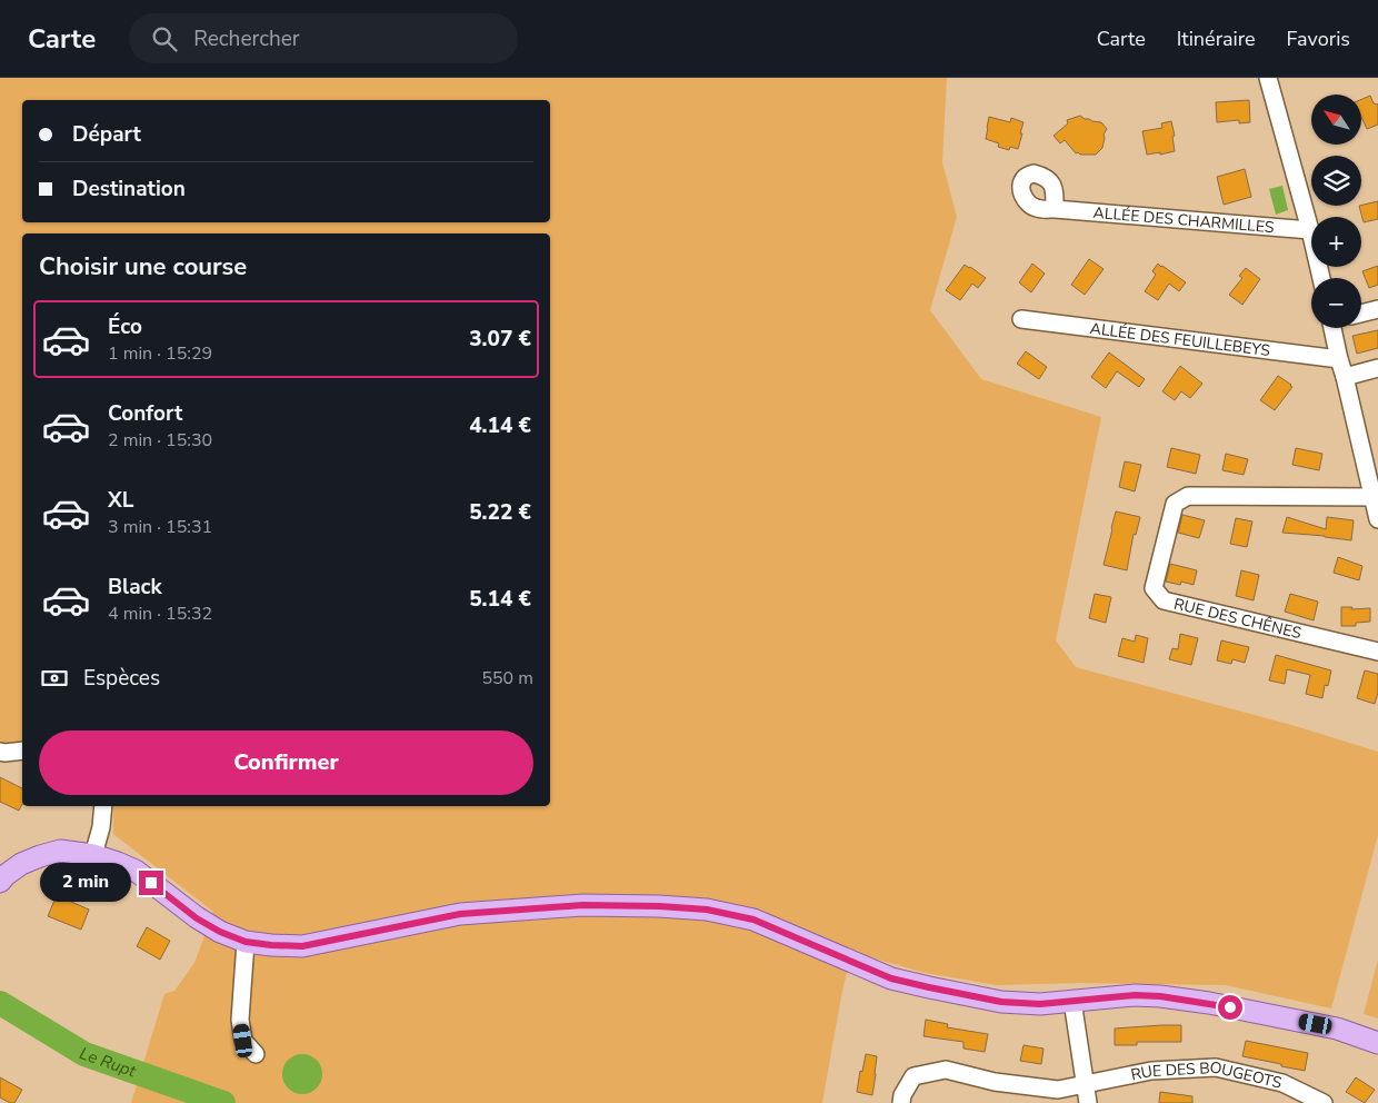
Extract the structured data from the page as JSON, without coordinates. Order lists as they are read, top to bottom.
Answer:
{
  "streets": {
    "street": [
      "ALLÉE DES CHARMILLES",
      "ALLÉE DES FEUILLEBEYS",
      "RUE DES CHÊNES",
      "RUE DES BOUGEOTS"
    ]
  },
  "water": ["Le Rupt"],
  "north": "top left",
  "page": {
    "header": "Carte",
    "search": "Rechercher",
    "nav": ["Carte", "Itinéraire", "Favoris"],
    "map_buttons": ["+", "−"],
    "banner": ["Départ", "Destination"],
    "heading": "Choisir une course",
    "list": [
      {
        "name": "Éco",
        "note": "1 min · 15:29",
        "value": "3.07 €"
      },
      {
        "name": "Confort",
        "note": "2 min · 15:30",
        "value": "4.14 €"
      },
      {
        "name": "XL",
        "note": "3 min · 15:31",
        "value": "5.22 €"
      },
      {
        "name": "Black",
        "note": "4 min · 15:32",
        "value": "5.14 €"
      }
    ],
    "pay": ["Espèces", "550 m"],
    "buttons": "Confirmer",
    "bubble": "2 min"
  }
}
